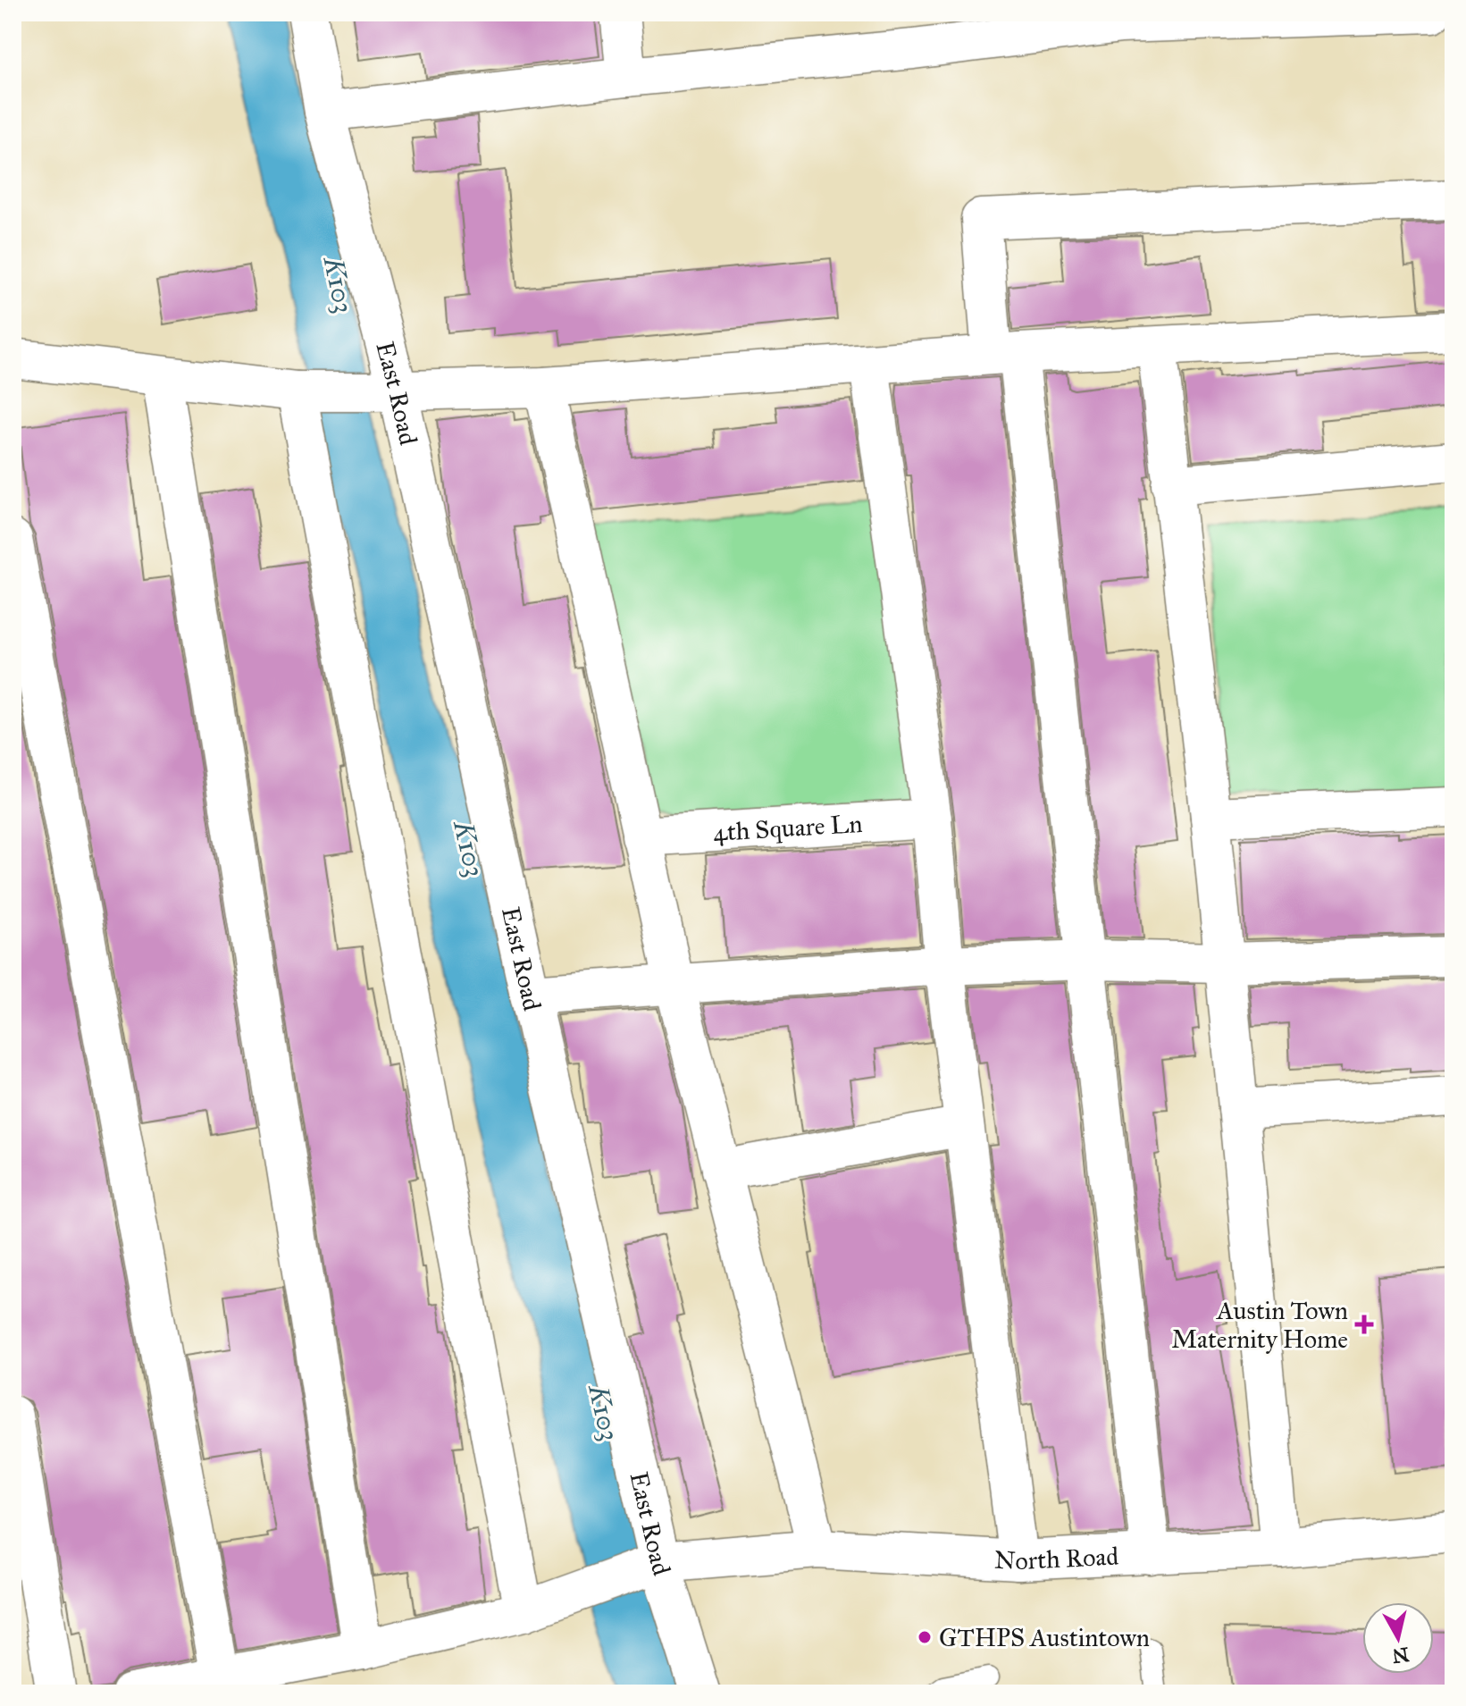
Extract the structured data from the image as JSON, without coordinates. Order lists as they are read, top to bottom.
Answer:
{
  "streets": {
    "street": ["East Road", "4th Square Ln", "North Road"]
  },
  "crossings": [
    ["East Road", "North Road"]
  ],
  "water": ["K103"],
  "places": {
    "health": ["Austin Town Maternity Home"],
    "other": ["GTHPS Austintown"]
  },
  "north": "bottom"
}
